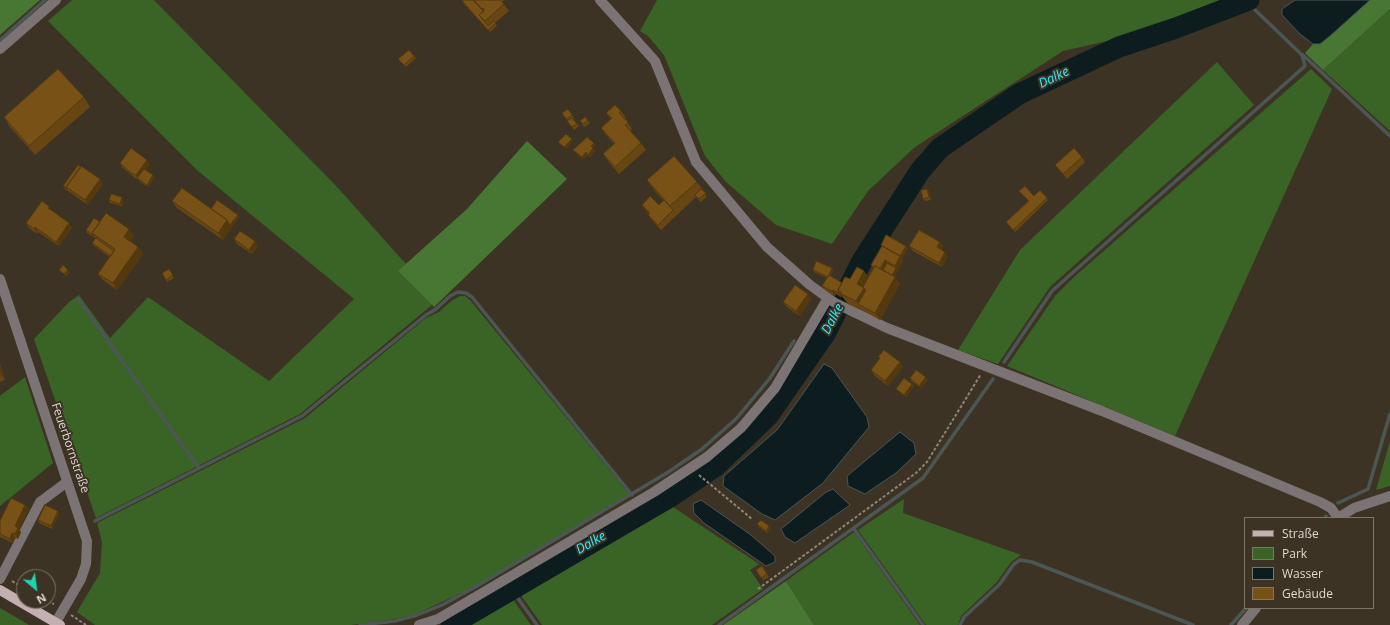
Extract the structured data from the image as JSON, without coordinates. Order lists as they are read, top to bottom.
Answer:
{
  "streets": {
    "street": ["Feuerbornstraße"]
  },
  "water": ["Dalke"],
  "legend": [
    "Straße",
    "Park",
    "Wasser",
    "Gebäude"
  ],
  "north": "bottom right"
}
